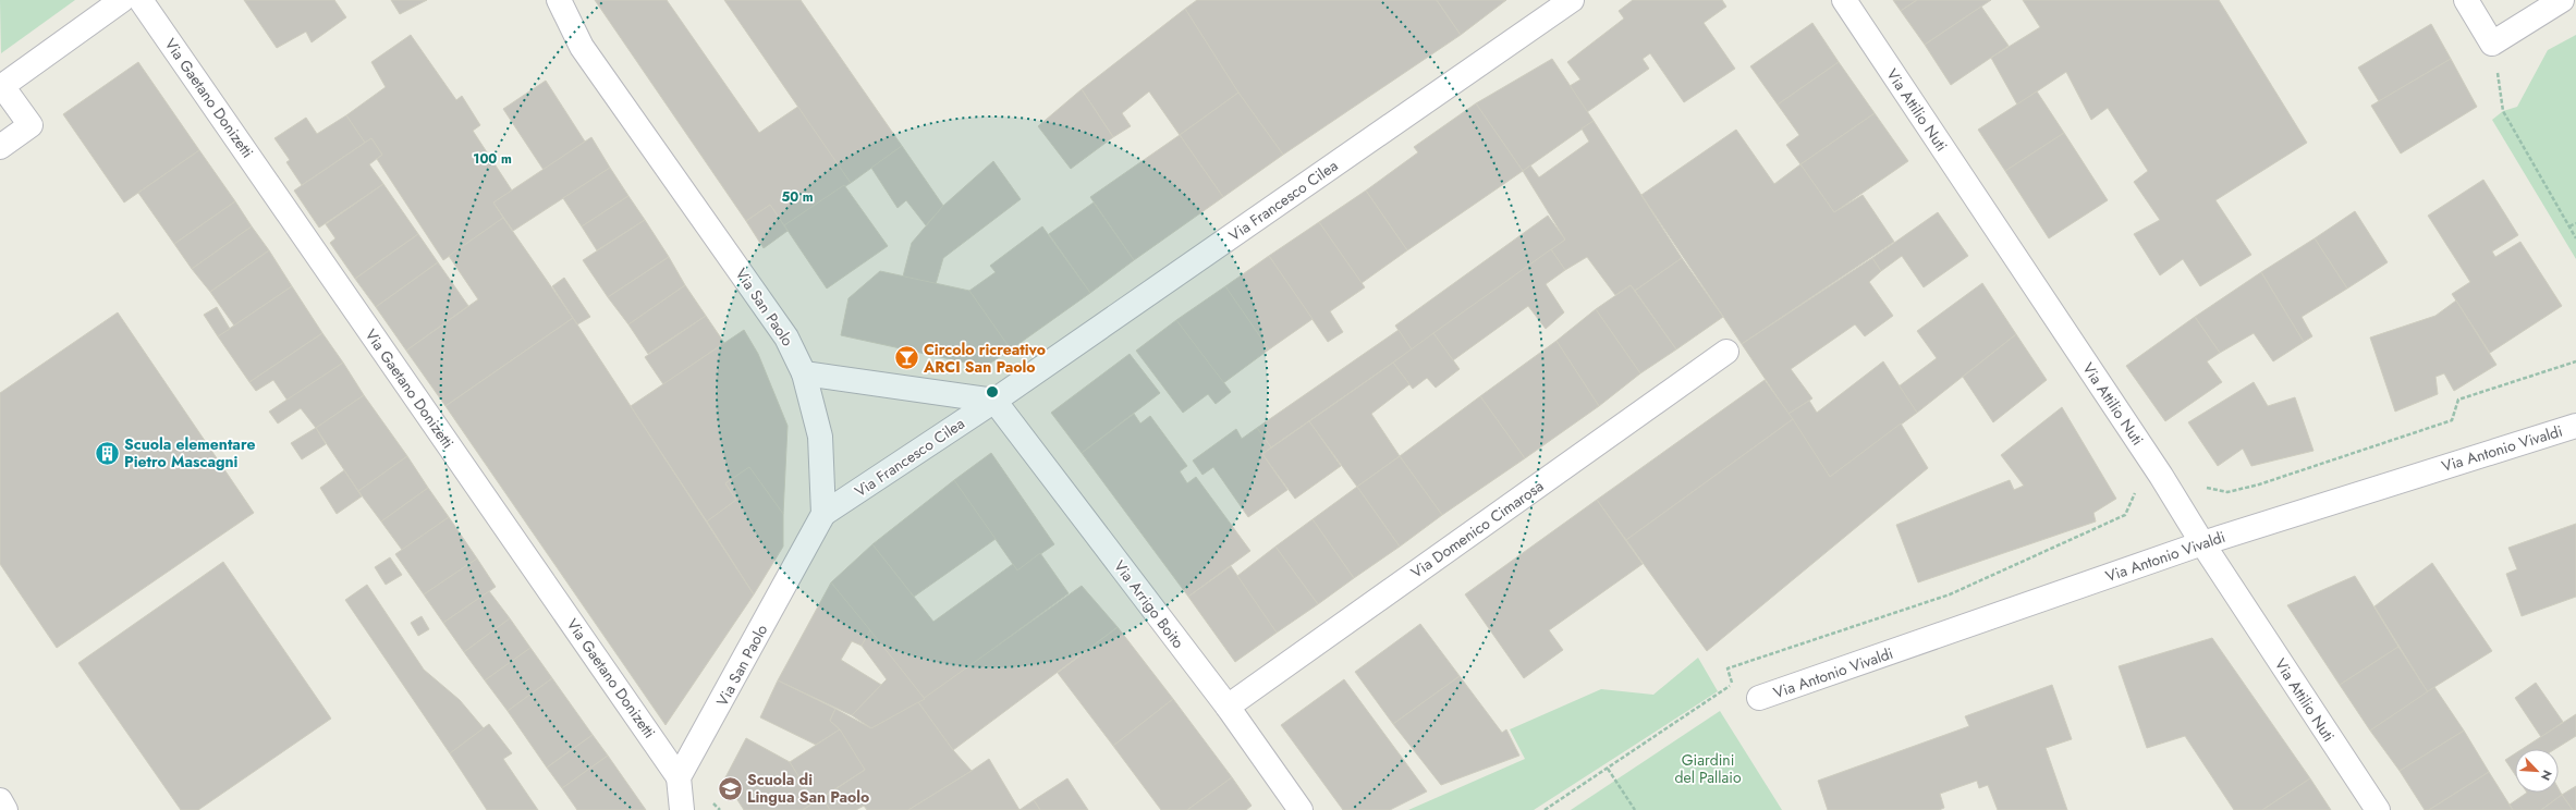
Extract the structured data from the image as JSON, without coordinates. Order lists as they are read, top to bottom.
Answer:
{
  "streets": {
    "street": [
      "Via Gaetano Donizetti",
      "Via Attilio Nuti",
      "Via Francesco Cilea",
      "Via San Paolo",
      "Via Antonio Vivaldi",
      "Via Domenico Cimarosa",
      "Via Arrigo Boito"
    ]
  },
  "crossings": [
    ["Via Gaetano Donizetti", "Via San Paolo"],
    ["Via Attilio Nuti", "Via Antonio Vivaldi"],
    ["Via Francesco Cilea", "Via San Paolo"],
    ["Via Francesco Cilea", "Via Arrigo Boito"],
    ["Via Domenico Cimarosa", "Via Arrigo Boito"]
  ],
  "parks": ["Giardini del Pallaio"],
  "places": {
    "bar": ["Circolo ricreativo ARCI San Paolo"],
    "building": ["Scuola elementare Pietro Mascagni"],
    "school or university": ["Scuola di Lingua San Paolo"]
  },
  "north": "bottom right",
  "rings": ["100 m", "50 m"]
}
